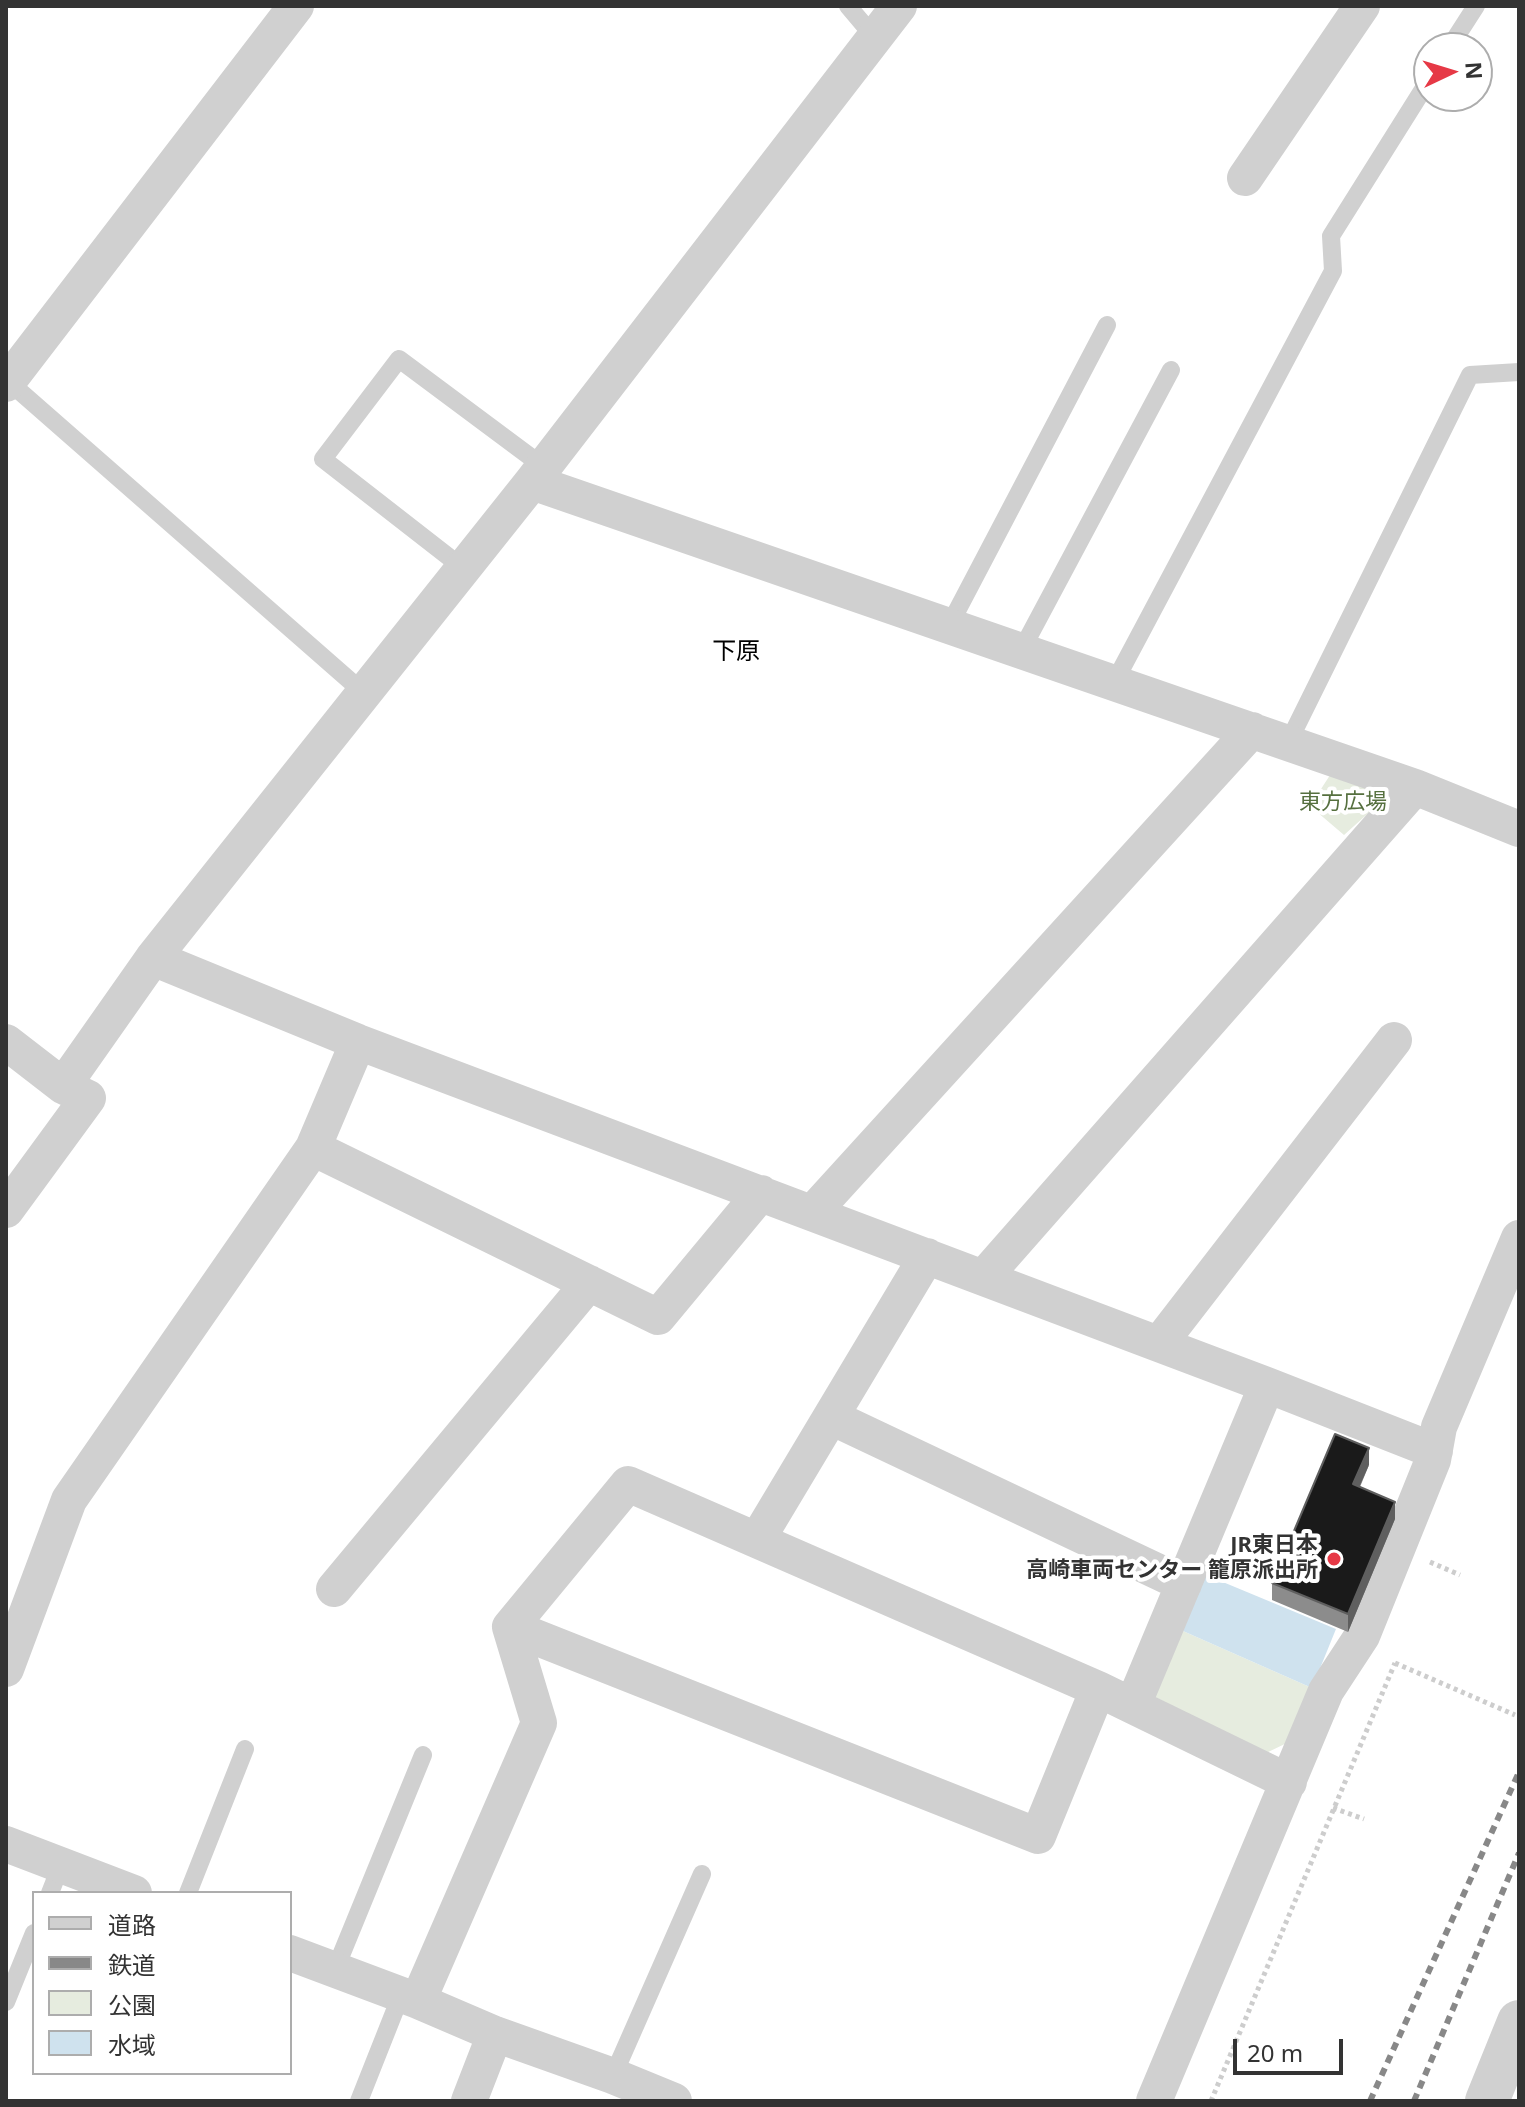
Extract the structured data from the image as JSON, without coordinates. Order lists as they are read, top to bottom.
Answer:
{
  "districts": ["下原"],
  "parks": ["東方広場"],
  "places": ["JR東日本 高崎車両センター 籠原派出所"],
  "legend": [
    "道路",
    "鉄道",
    "公園",
    "水域"
  ],
  "scale_bar": "20 m",
  "north": "right"
}
